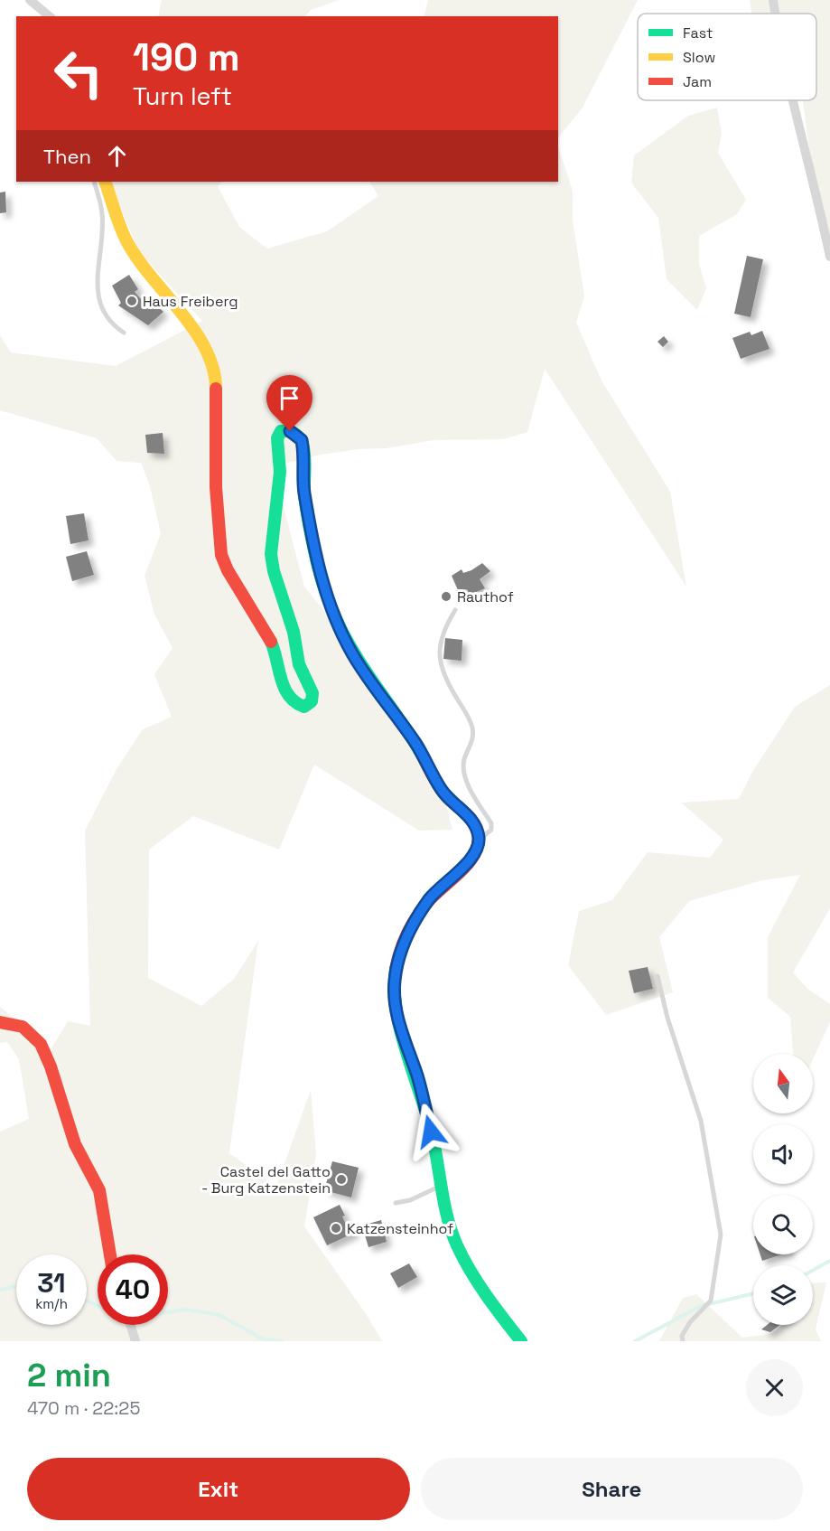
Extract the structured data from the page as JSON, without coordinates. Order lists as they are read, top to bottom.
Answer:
{
  "places": [
    "Haus Freiberg",
    "Rauthof",
    "Castel del Gatto - Burg Katzenstein",
    "Katzensteinhof"
  ],
  "legend": ["Fast", "Slow", "Jam"],
  "north": "top",
  "page": {
    "turn": ["190 m", "Turn left"],
    "then": "Then",
    "speed": "31 km/h",
    "limit": "40",
    "heading": ["2 min", "470 m · 22:25"],
    "buttons": ["Exit", "Share"]
  }
}
